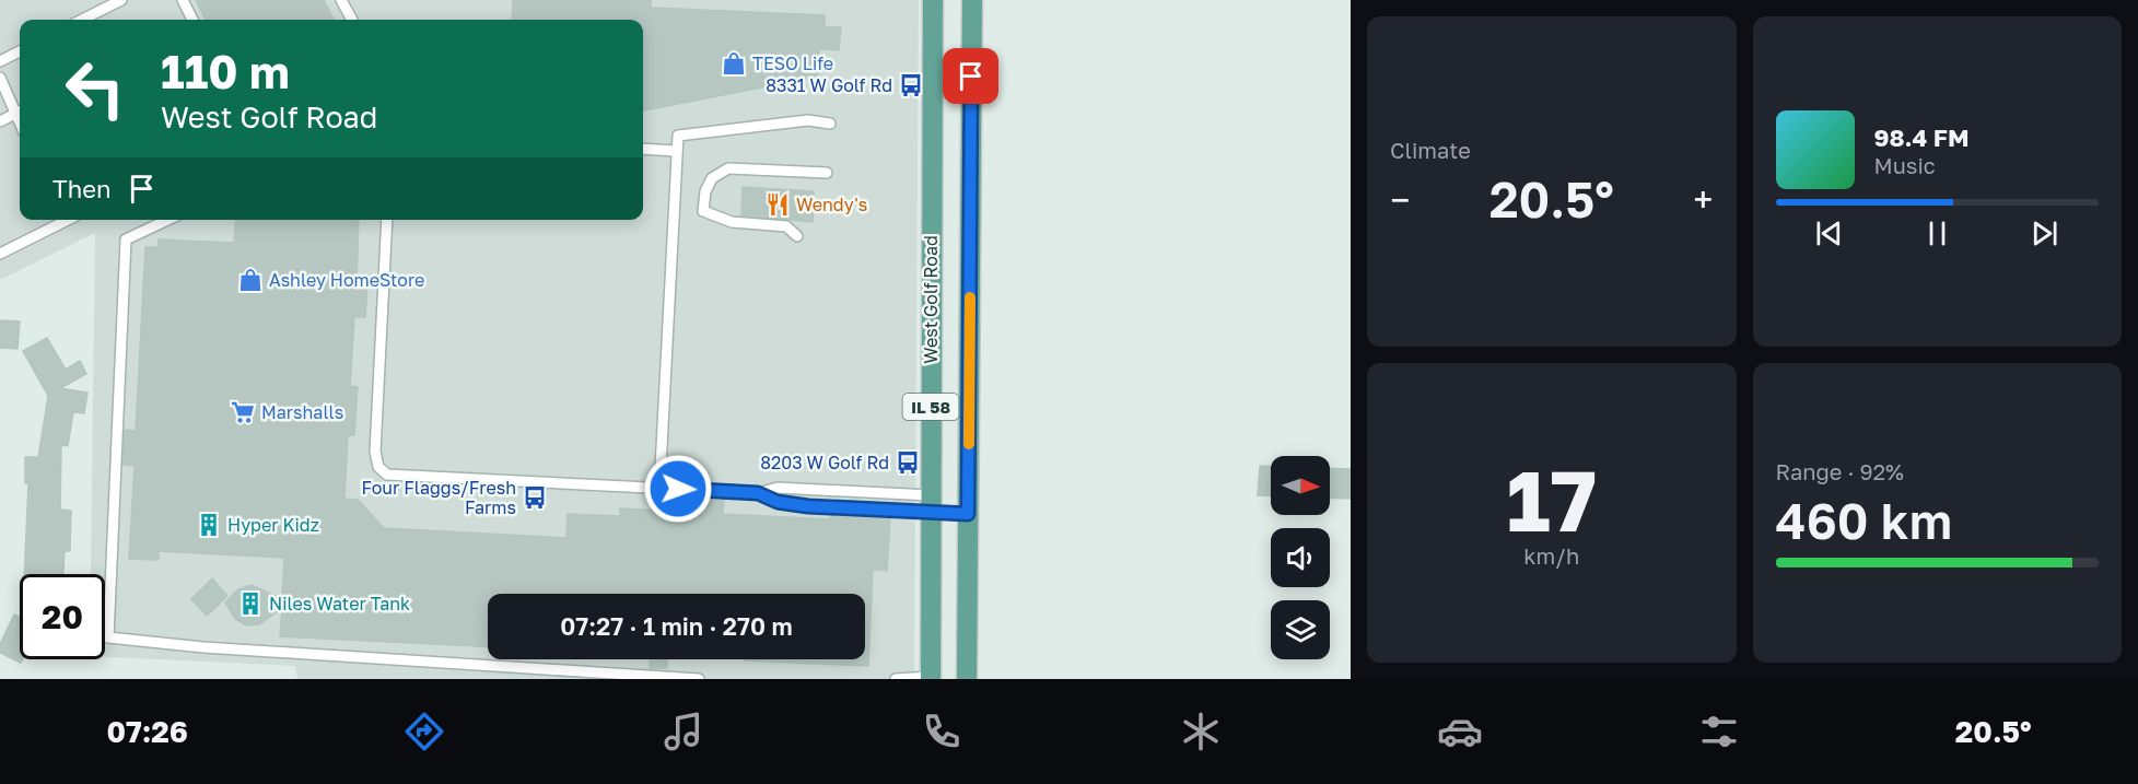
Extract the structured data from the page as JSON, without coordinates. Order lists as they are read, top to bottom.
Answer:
{
  "streets": {
    "main road": ["West Golf Road", "IL 58"]
  },
  "places": {
    "shop": ["TESO Life", "Ashley HomeStore"],
    "bus stop": ["8331 W Golf Rd", "8203 W Golf Rd", "Four Flaggs/Fresh Farms"],
    "restaurant": ["Wendy's"],
    "supermarket": ["Marshalls"],
    "building": ["Hyper Kidz", "Niles Water Tank"]
  },
  "north": "right",
  "page": {
    "tile": [
      "Climate",
      ["17", "km/h"],
      ["Range · 92%", "460 km"]
    ],
    "turn": ["110 m", "West Golf Road"],
    "song": ["98.4 FM", "Music"],
    "then": "Then",
    "heat": ["−", "20.5°", "+"],
    "limit": "20",
    "trip": "07:27 · 1 min · 270 m",
    "tabs": ["07:26", "20.5°"]
  }
}
